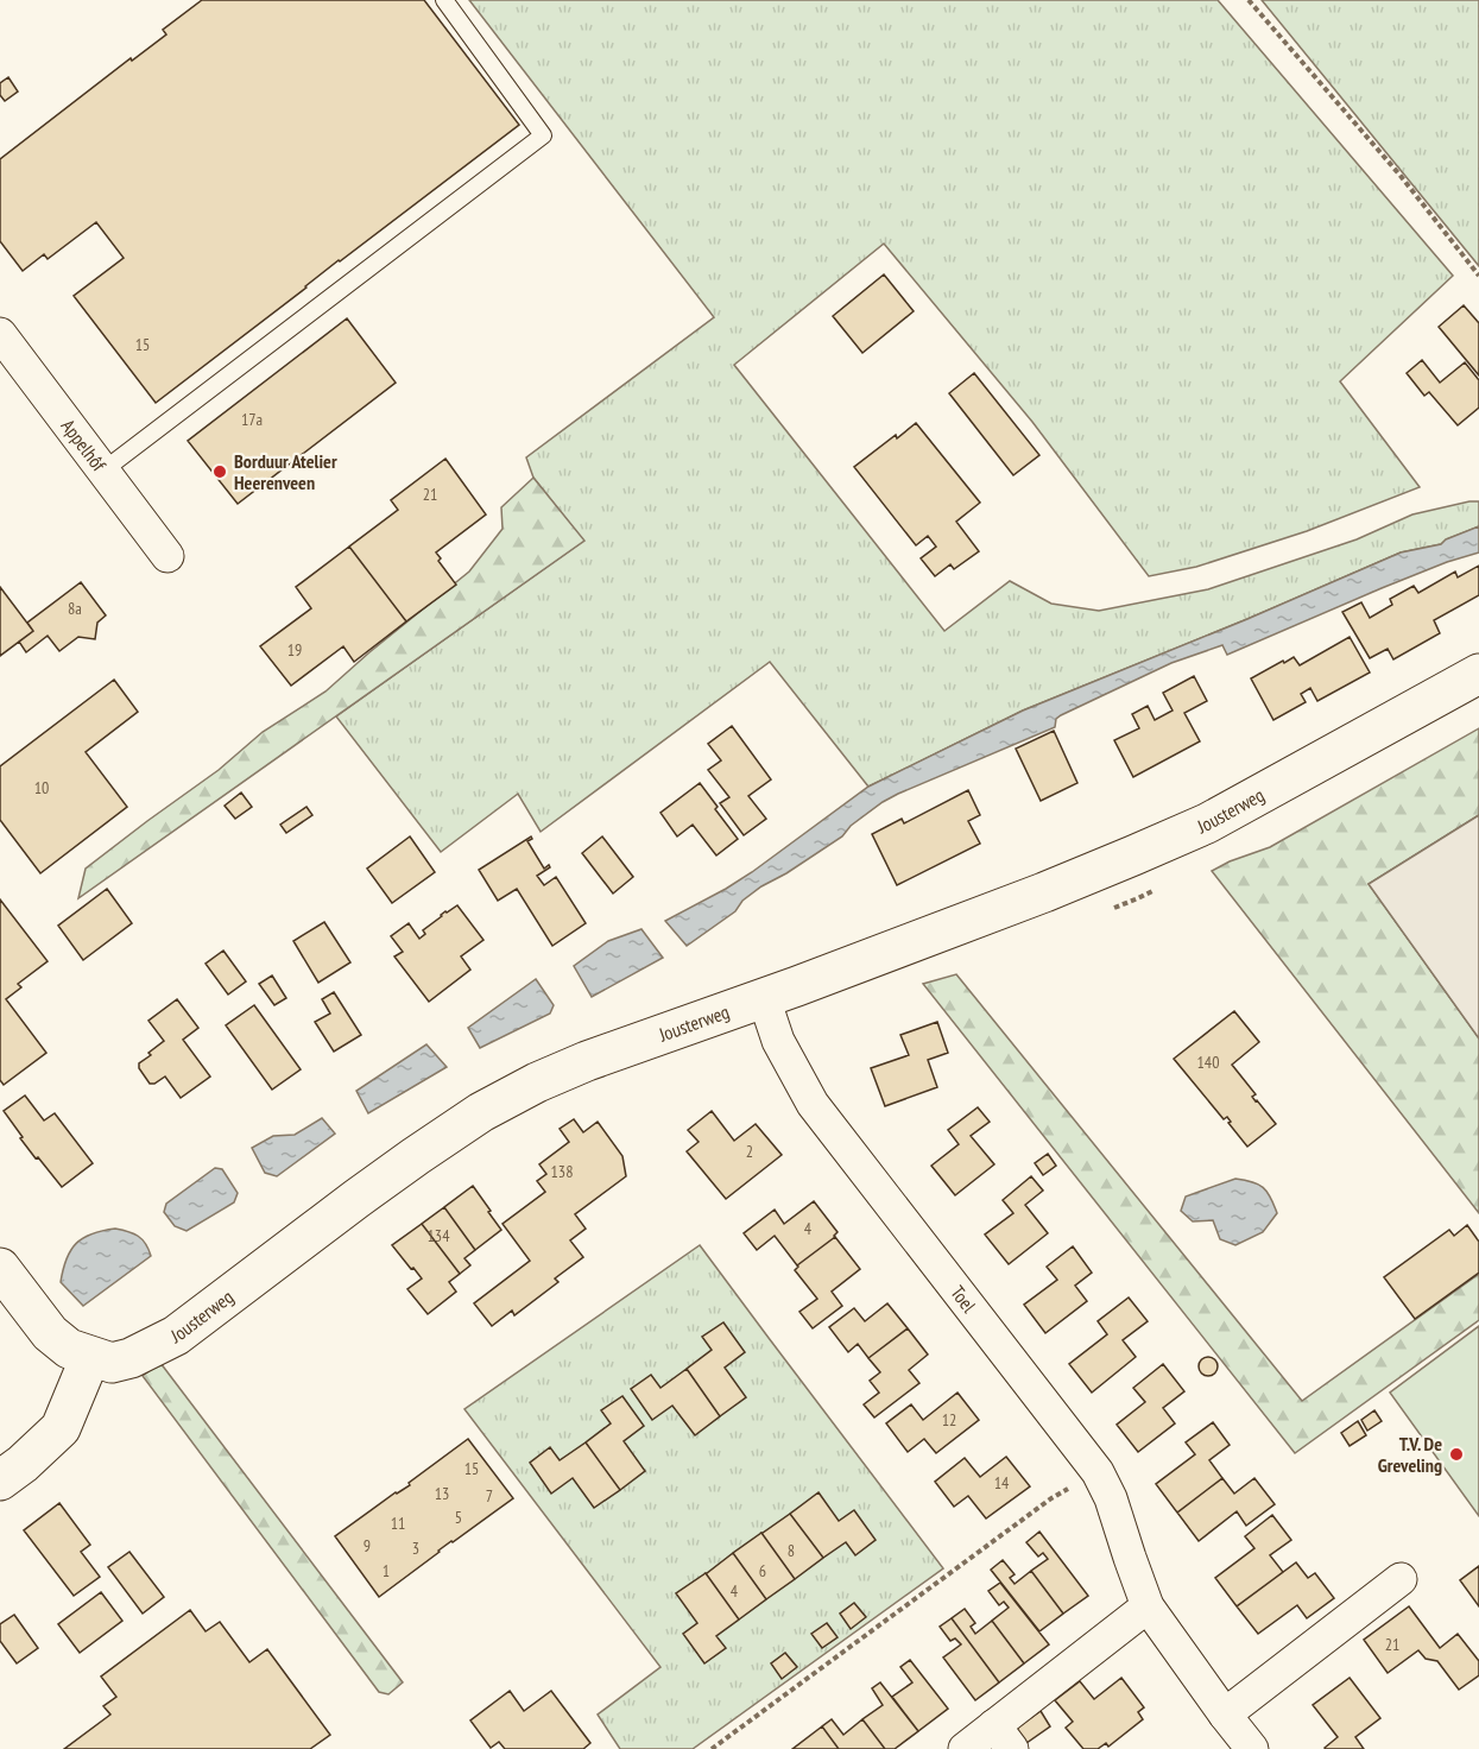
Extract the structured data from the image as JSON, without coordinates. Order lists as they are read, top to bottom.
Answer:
{
  "streets": {
    "street": ["Appelhôf", "Jousterweg", "Toel"]
  },
  "crossings": [
    ["Jousterweg", "Toel"]
  ],
  "places": ["Borduur Atelier Heerenveen", "T.V. De Greveling"],
  "house_numbers": [
    "15",
    "17a",
    "21",
    "8a",
    "19",
    "10",
    "140",
    "2",
    "138",
    "4",
    "134",
    "12",
    "15",
    "14",
    "13",
    "7",
    "5",
    "11",
    "9",
    "3",
    "8",
    "1",
    "6",
    "4",
    "21"
  ]
}
